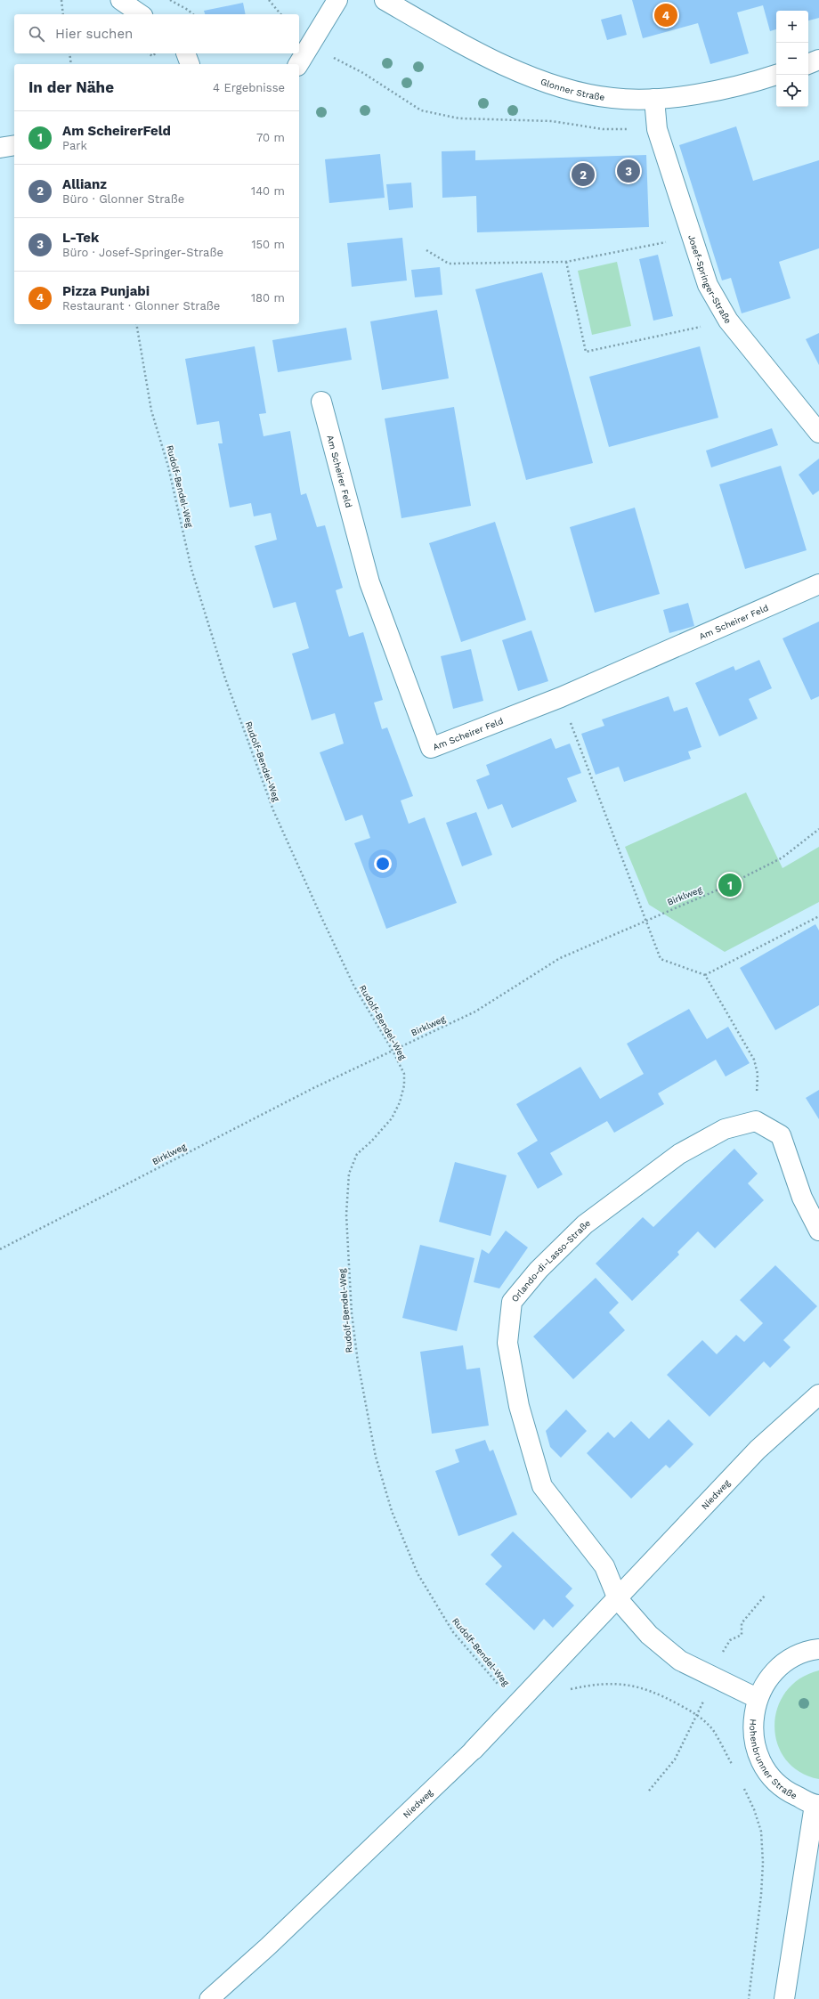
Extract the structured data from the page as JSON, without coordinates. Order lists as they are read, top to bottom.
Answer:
{
  "streets": {
    "street": [
      "Glonner Straße",
      "Josef-Springer-Straße",
      "Am Scheirer Feld",
      "Orlando-di-Lasso-Straße",
      "Niedweg",
      "Hohenbrunner Straße"
    ],
    "path": ["Rudolf-Bendel-Weg", "Birklweg"]
  },
  "crossings": [
    ["Glonner Straße", "Josef-Springer-Straße"],
    ["Rudolf-Bendel-Weg", "Birklweg"],
    ["Rudolf-Bendel-Weg", "Niedweg"],
    ["Orlando-di-Lasso-Straße", "Niedweg"]
  ],
  "page": {
    "pins": [
      "4",
      "3",
      "2",
      "1"
    ],
    "map_buttons": ["+", "−"],
    "search": "Hier suchen",
    "heading": ["In der Nähe", "4 Ergebnisse"],
    "list": [
      {
        "mark": "1",
        "name": "Am ScheirerFeld",
        "note": "Park",
        "value": "70 m"
      },
      {
        "mark": "2",
        "name": "Allianz",
        "note": "Büro · Glonner Straße",
        "value": "140 m"
      },
      {
        "mark": "3",
        "name": "L-Tek",
        "note": "Büro · Josef-Springer-Straße",
        "value": "150 m"
      },
      {
        "mark": "4",
        "name": "Pizza Punjabi",
        "note": "Restaurant · Glonner Straße",
        "value": "180 m"
      }
    ]
  }
}
